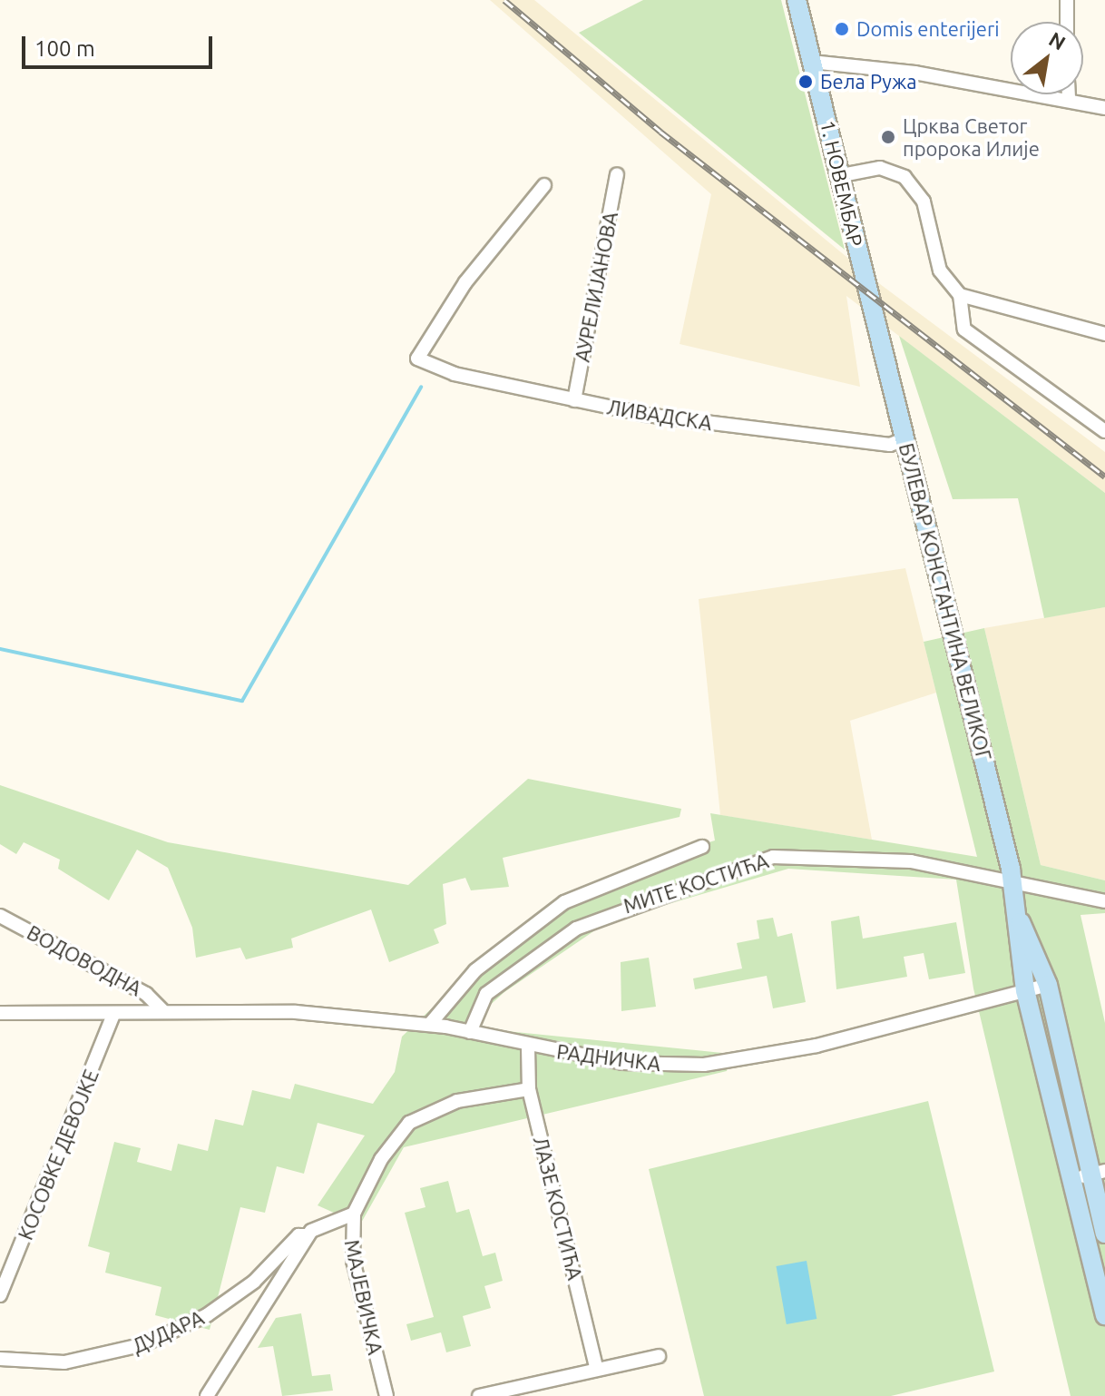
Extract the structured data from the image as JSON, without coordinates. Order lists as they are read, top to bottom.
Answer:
{
  "streets": {
    "main road": ["1. НОВЕМБАР", "БУЛЕВАР КОНСТАНТИНА ВЕЛИКОГ"],
    "street": [
      "АУРЕЛИЈАНОВА",
      "ЛИВАДСКА",
      "МИТЕ КОСТИЋА",
      "ВОДОВОДНА",
      "РАДНИЧКА",
      "КОСОВКЕ ДЕВОЈКЕ",
      "ЛАЗЕ КОСТИЋА",
      "МАЈЕВИЧКА",
      "ДУДАРА"
    ]
  },
  "crossings": [
    ["1. НОВЕМБАР", "БУЛЕВАР КОНСТАНТИНА ВЕЛИКОГ"],
    ["АУРЕЛИЈАНОВА", "ЛИВАДСКА"],
    ["ЛИВАДСКА", "БУЛЕВАР КОНСТАНТИНА ВЕЛИКОГ"],
    ["БУЛЕВАР КОНСТАНТИНА ВЕЛИКОГ", "МИТЕ КОСТИЋА"],
    ["БУЛЕВАР КОНСТАНТИНА ВЕЛИКОГ", "РАДНИЧКА"],
    ["МИТЕ КОСТИЋА", "РАДНИЧКА"],
    ["ВОДОВОДНА", "РАДНИЧКА"],
    ["РАДНИЧКА", "ЛАЗЕ КОСТИЋА"],
    ["ЛАЗЕ КОСТИЋА", "МАЈЕВИЧКА"],
    ["МАЈЕВИЧКА", "ДУДАРА"]
  ],
  "places": ["Domis enterijeri", "Бела Ружа", "Црква Светог пророка Илије"],
  "scale_bar": "100 m",
  "north": "top right"
}
